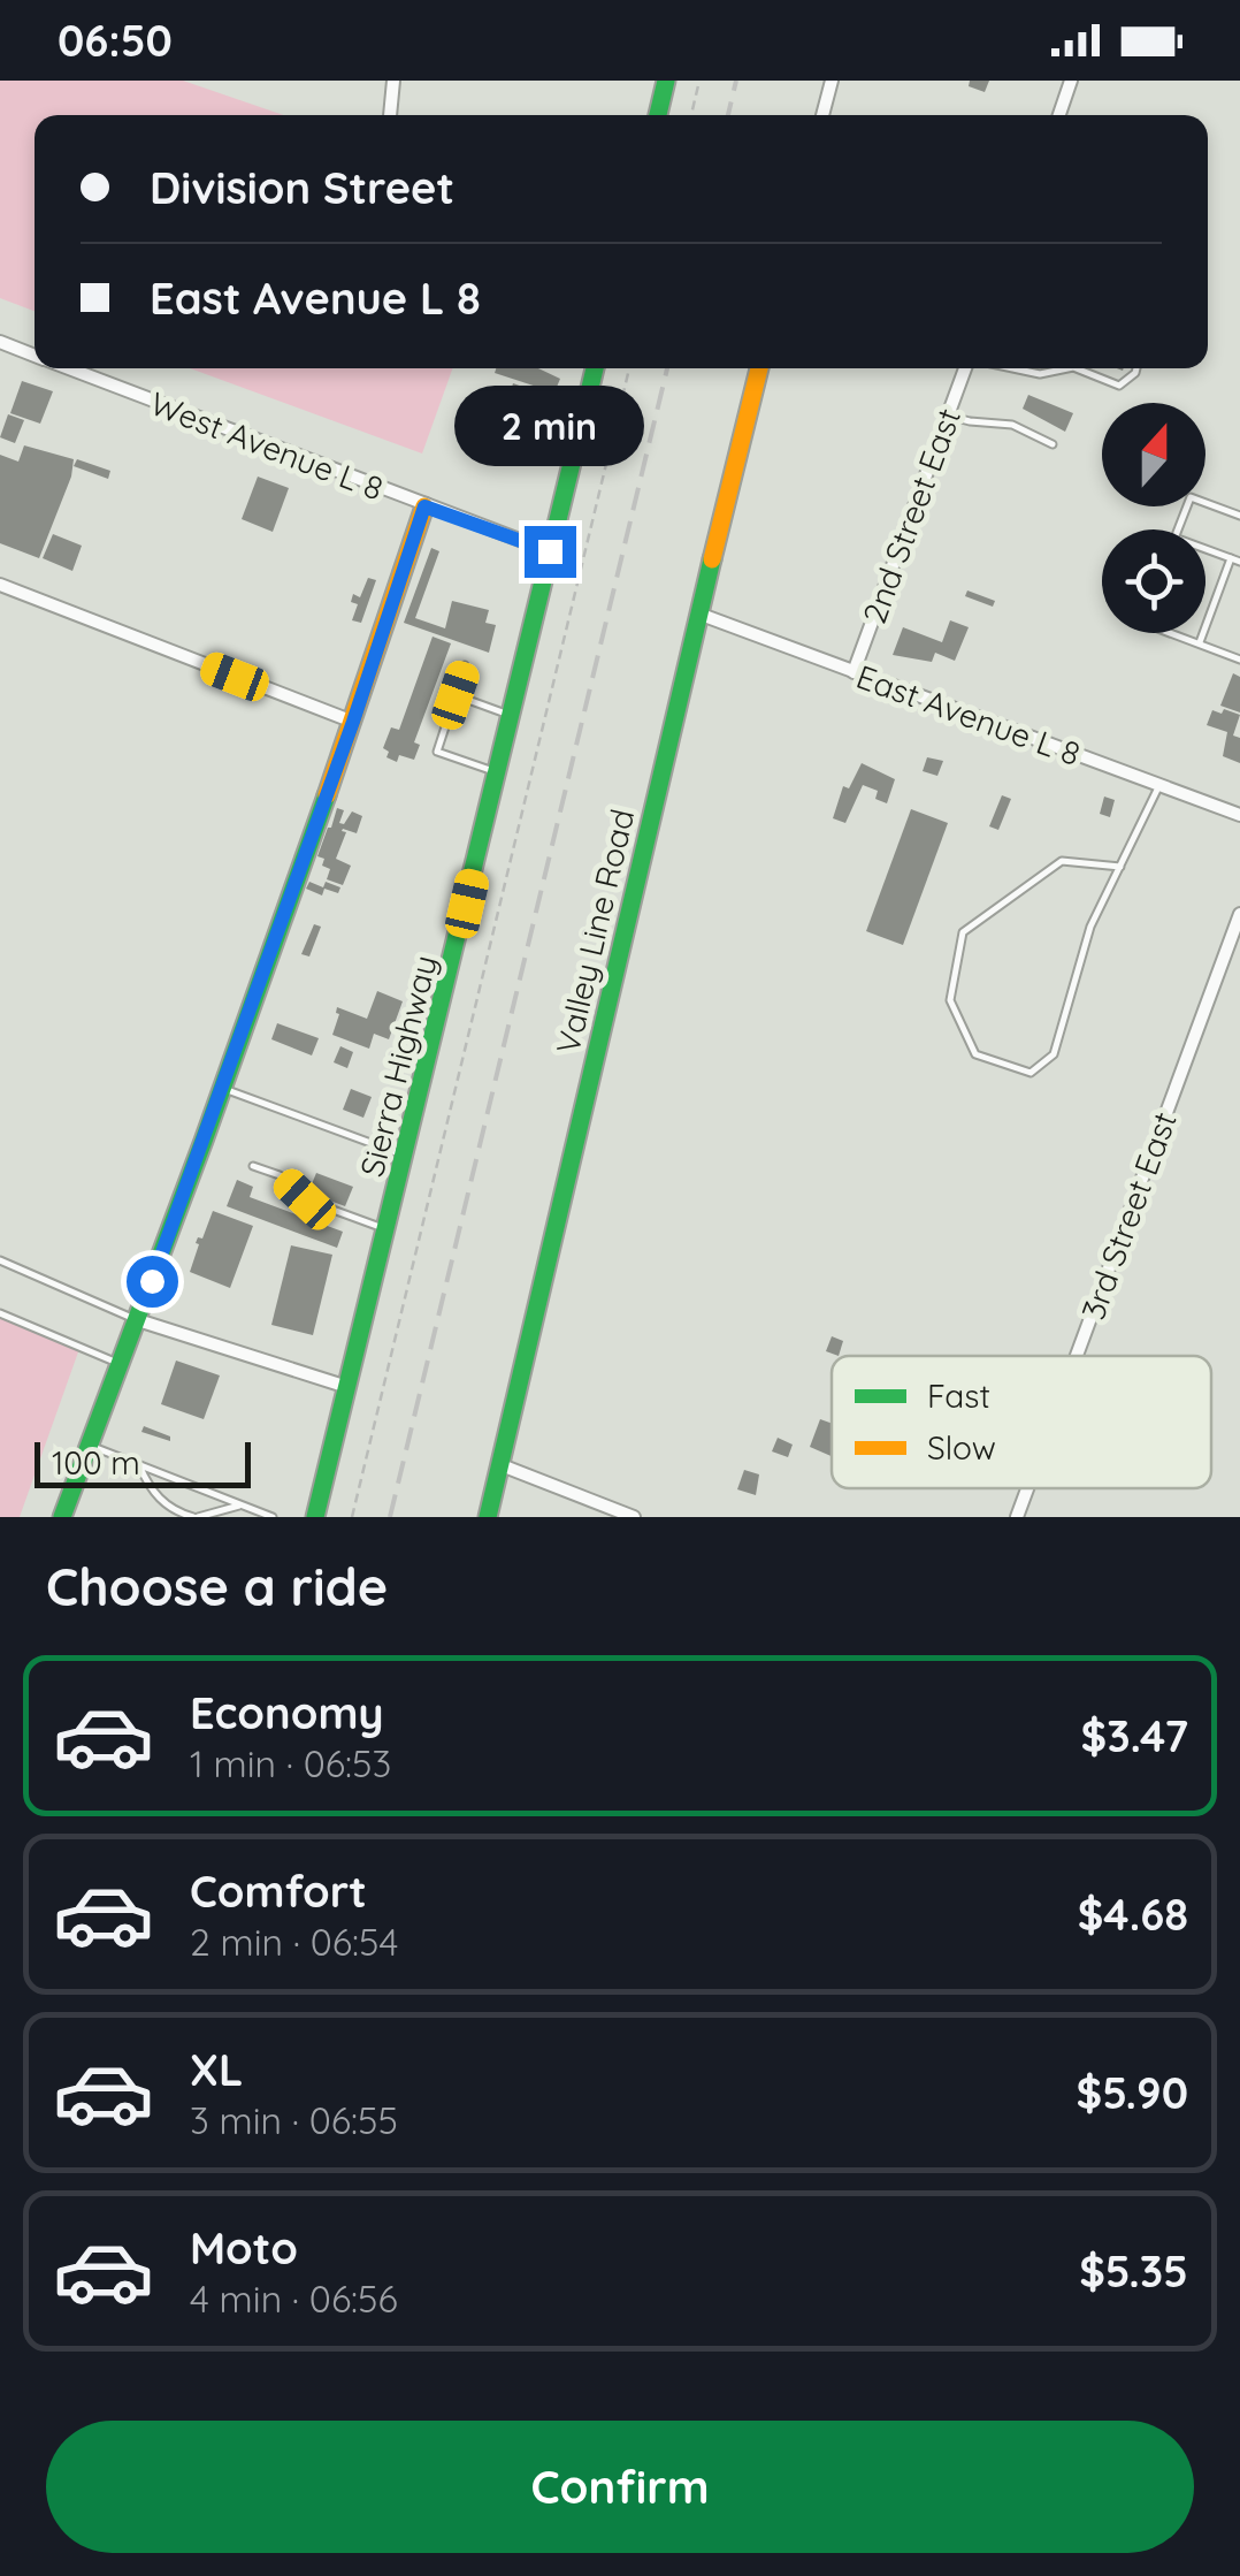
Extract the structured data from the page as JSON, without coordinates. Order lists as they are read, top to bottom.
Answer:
{
  "streets": {
    "street": [
      "West Avenue L 8",
      "2nd Street East",
      "East Avenue L 8",
      "Valley Line Road",
      "Sierra Highway",
      "3rd Street East"
    ]
  },
  "crossings": [
    ["2nd Street East", "East Avenue L 8"],
    ["East Avenue L 8", "Valley Line Road"]
  ],
  "legend": ["Fast", "Slow"],
  "scale_bar": "100 m",
  "north": "top",
  "page": {
    "status": "06:50",
    "banner": ["Division Street", "East Avenue L 8"],
    "bubble": "2 min",
    "scale": "100 m",
    "heading": "Choose a ride",
    "list": [
      {
        "name": "Economy",
        "note": "1 min · 06:53",
        "value": "$3.47"
      },
      {
        "name": "Comfort",
        "note": "2 min · 06:54",
        "value": "$4.68"
      },
      {
        "name": "XL",
        "note": "3 min · 06:55",
        "value": "$5.90"
      },
      {
        "name": "Moto",
        "note": "4 min · 06:56",
        "value": "$5.35"
      }
    ],
    "buttons": "Confirm"
  }
}
